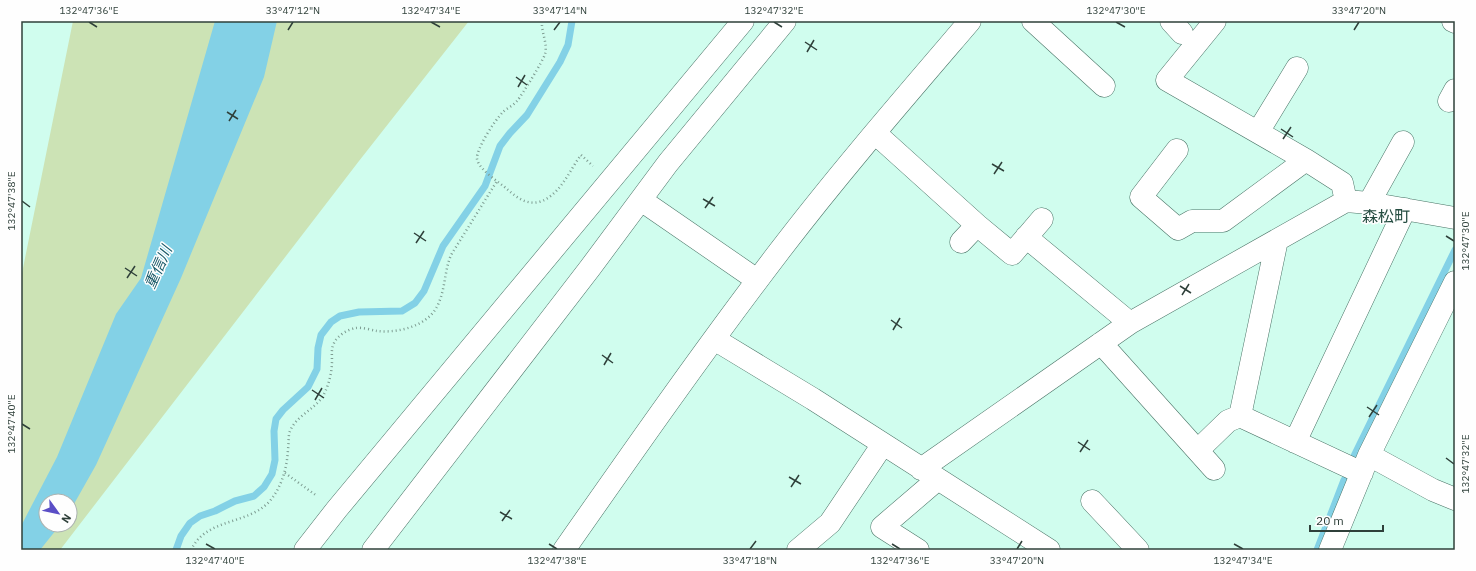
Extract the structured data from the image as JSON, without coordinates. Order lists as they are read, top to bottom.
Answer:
{
  "districts": ["森松町"],
  "water": ["重信川"],
  "scale_bar": "20 m",
  "north": "bottom right",
  "coordinates": [
    "132°47'36\"E",
    "33°47'12\"N",
    "132°47'34\"E",
    "33°47'14\"N",
    "132°47'32\"E",
    "132°47'30\"E",
    "33°47'20\"N",
    "132°47'38\"E",
    "132°47'40\"E",
    "33°47'18\"N"
  ]
}
